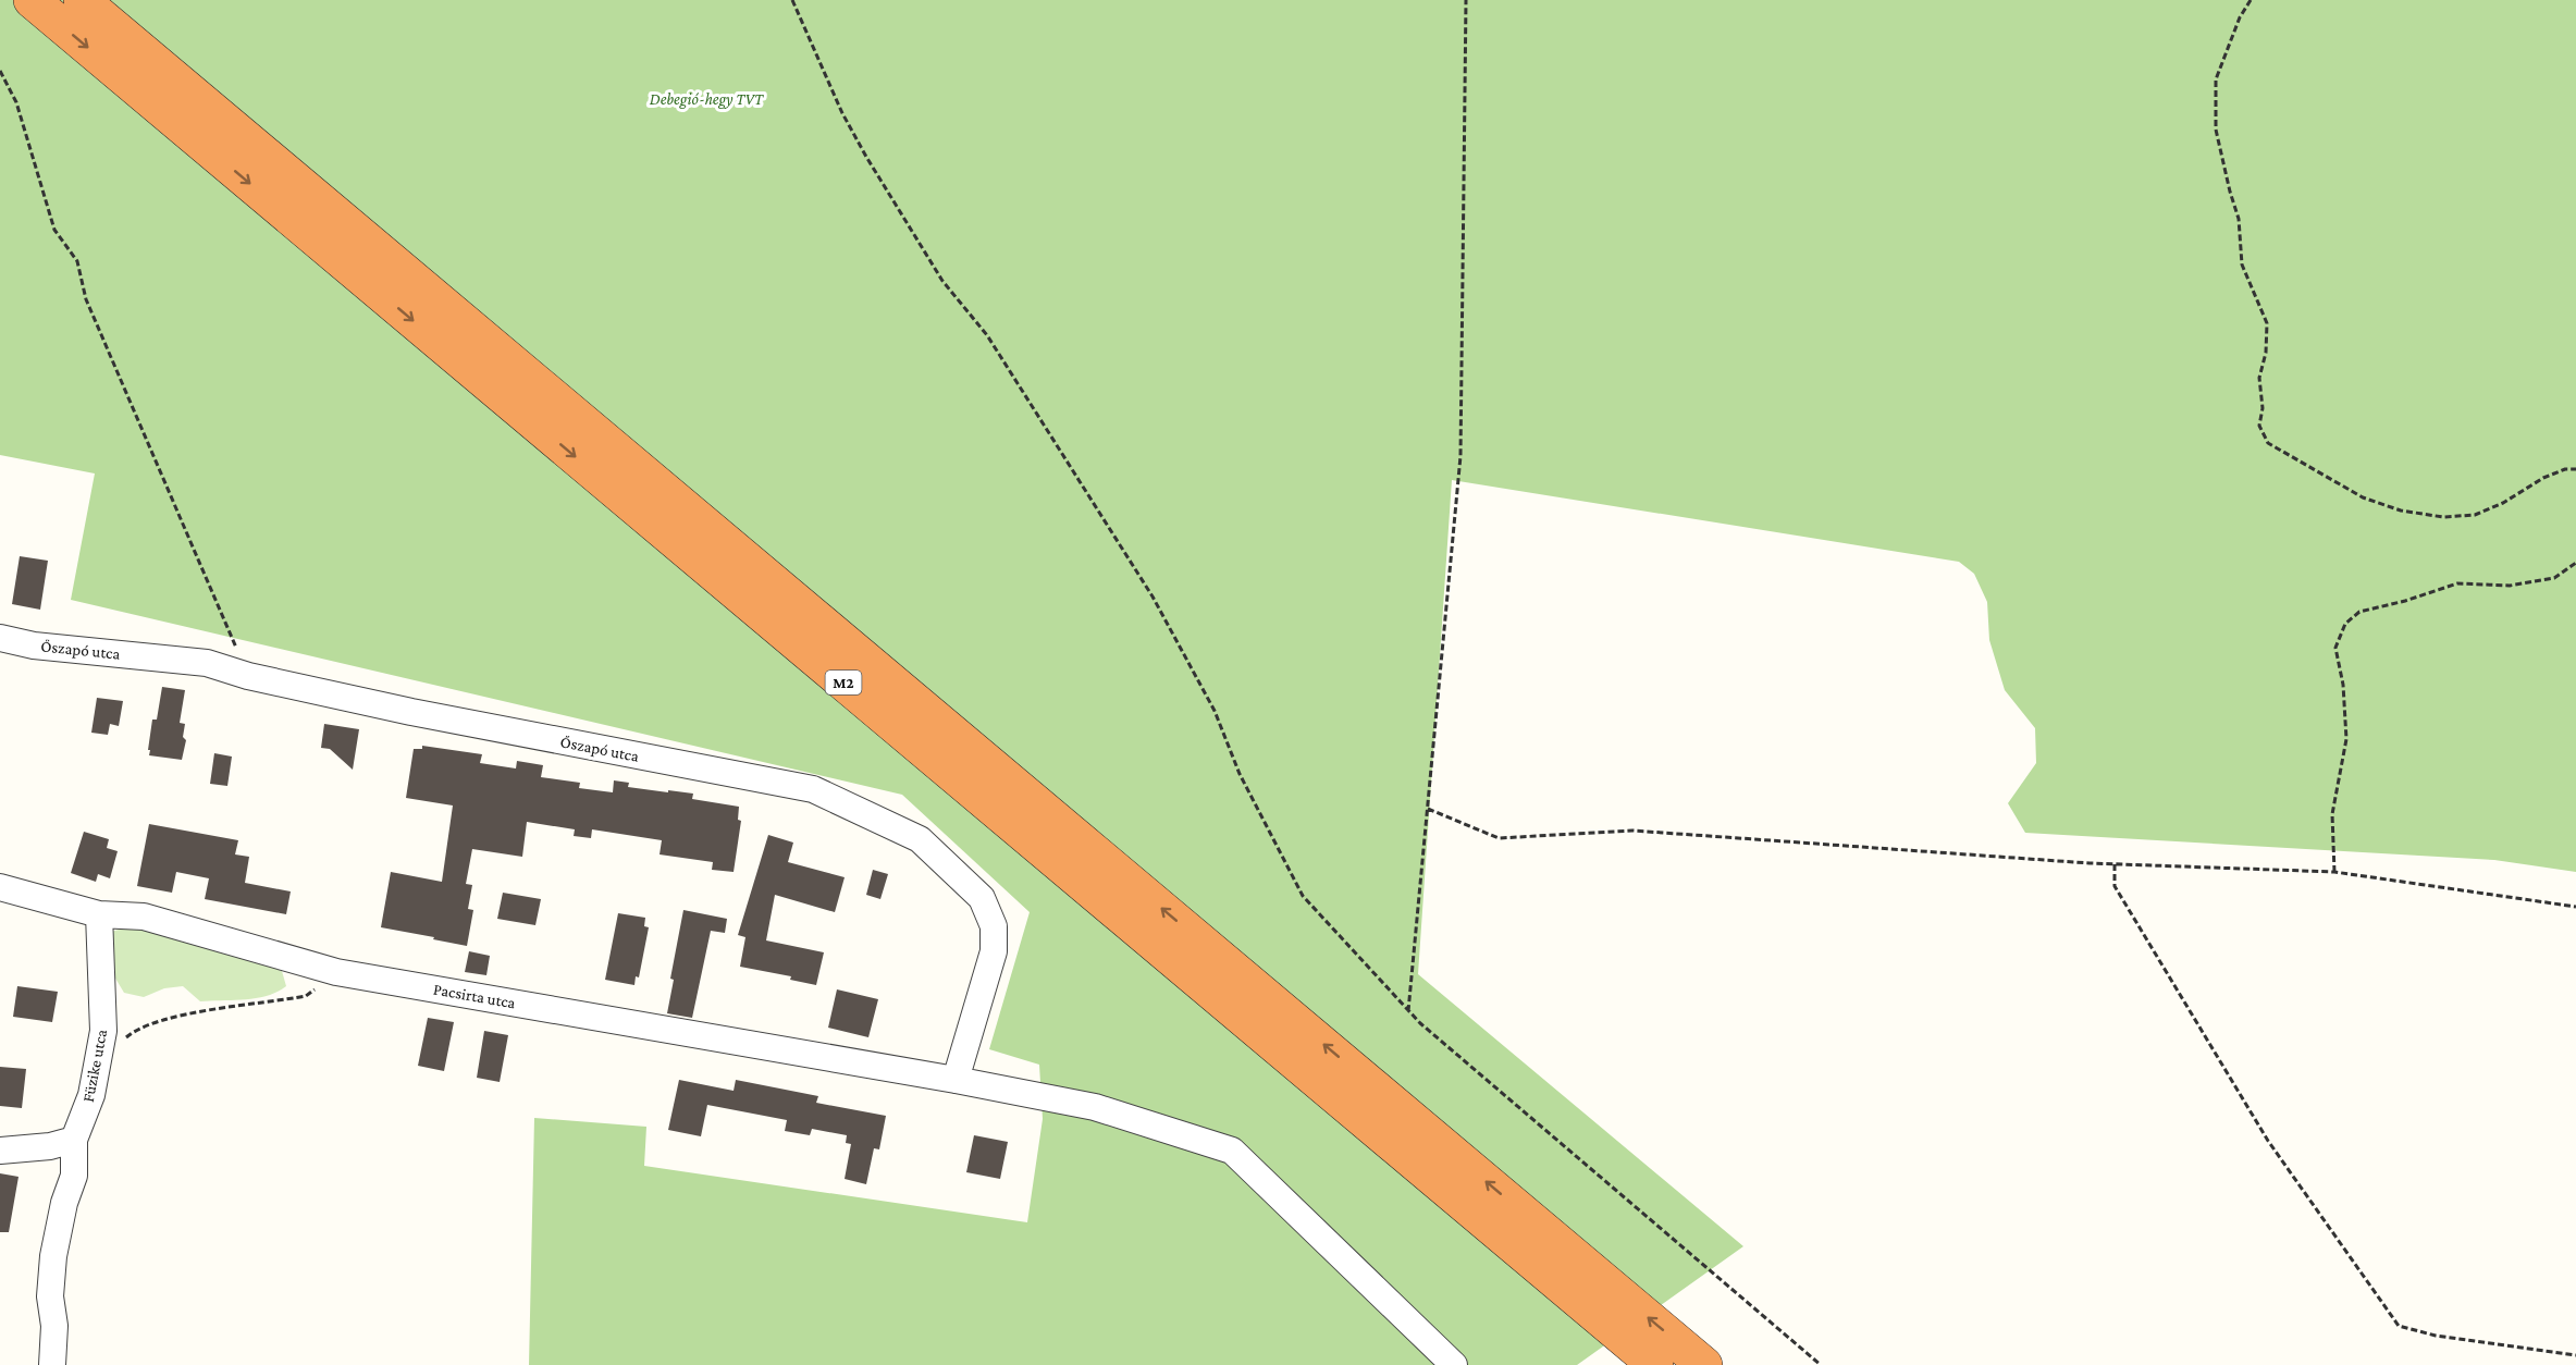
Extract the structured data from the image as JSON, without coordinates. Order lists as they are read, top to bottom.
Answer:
{
  "streets": {
    "highway": ["M2"],
    "street": ["Őszapó utca", "Pacsirta utca", "Füzike utca"]
  },
  "crossings": [
    ["Őszapó utca", "Pacsirta utca"],
    ["Pacsirta utca", "Füzike utca"]
  ],
  "parks": ["Debegió-hegy TVT"]
}
